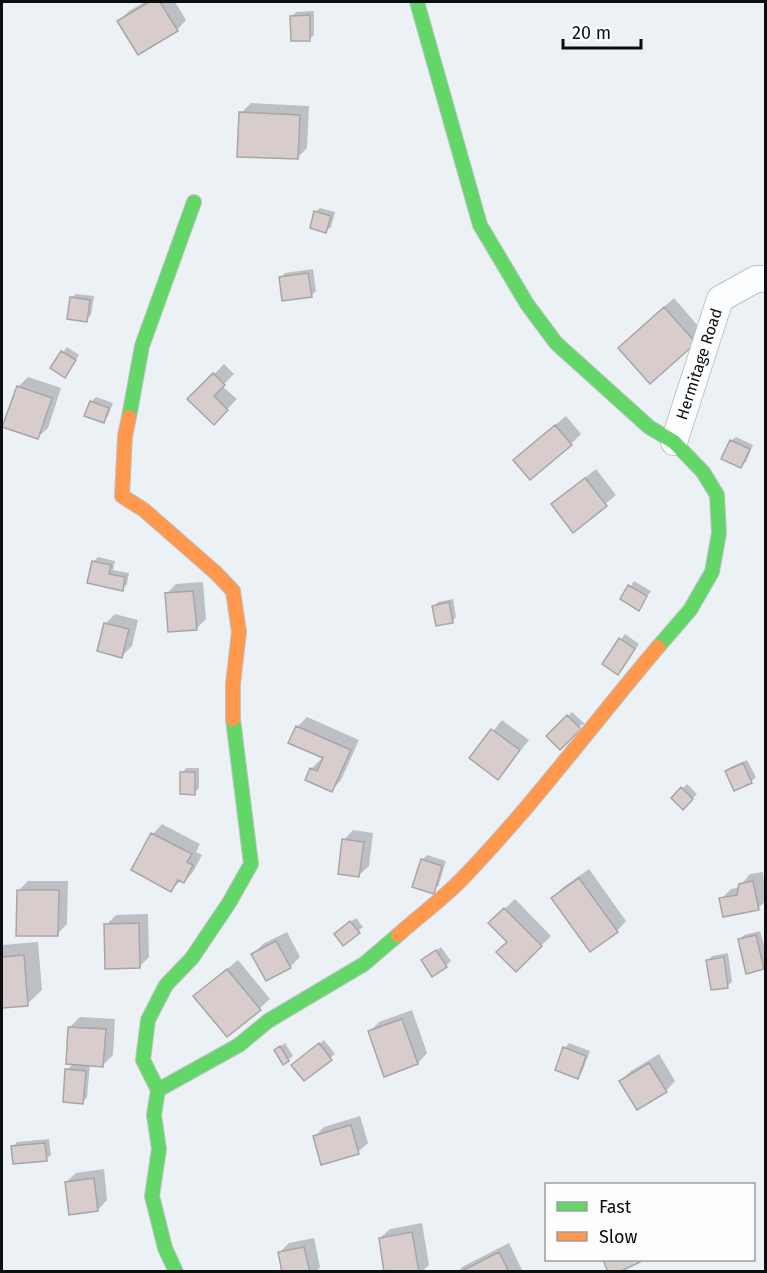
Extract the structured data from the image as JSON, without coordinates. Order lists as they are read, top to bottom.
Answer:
{
  "streets": {
    "street": ["Hermitage Road"]
  },
  "legend": ["Fast", "Slow"],
  "scale_bar": "20 m"
}
